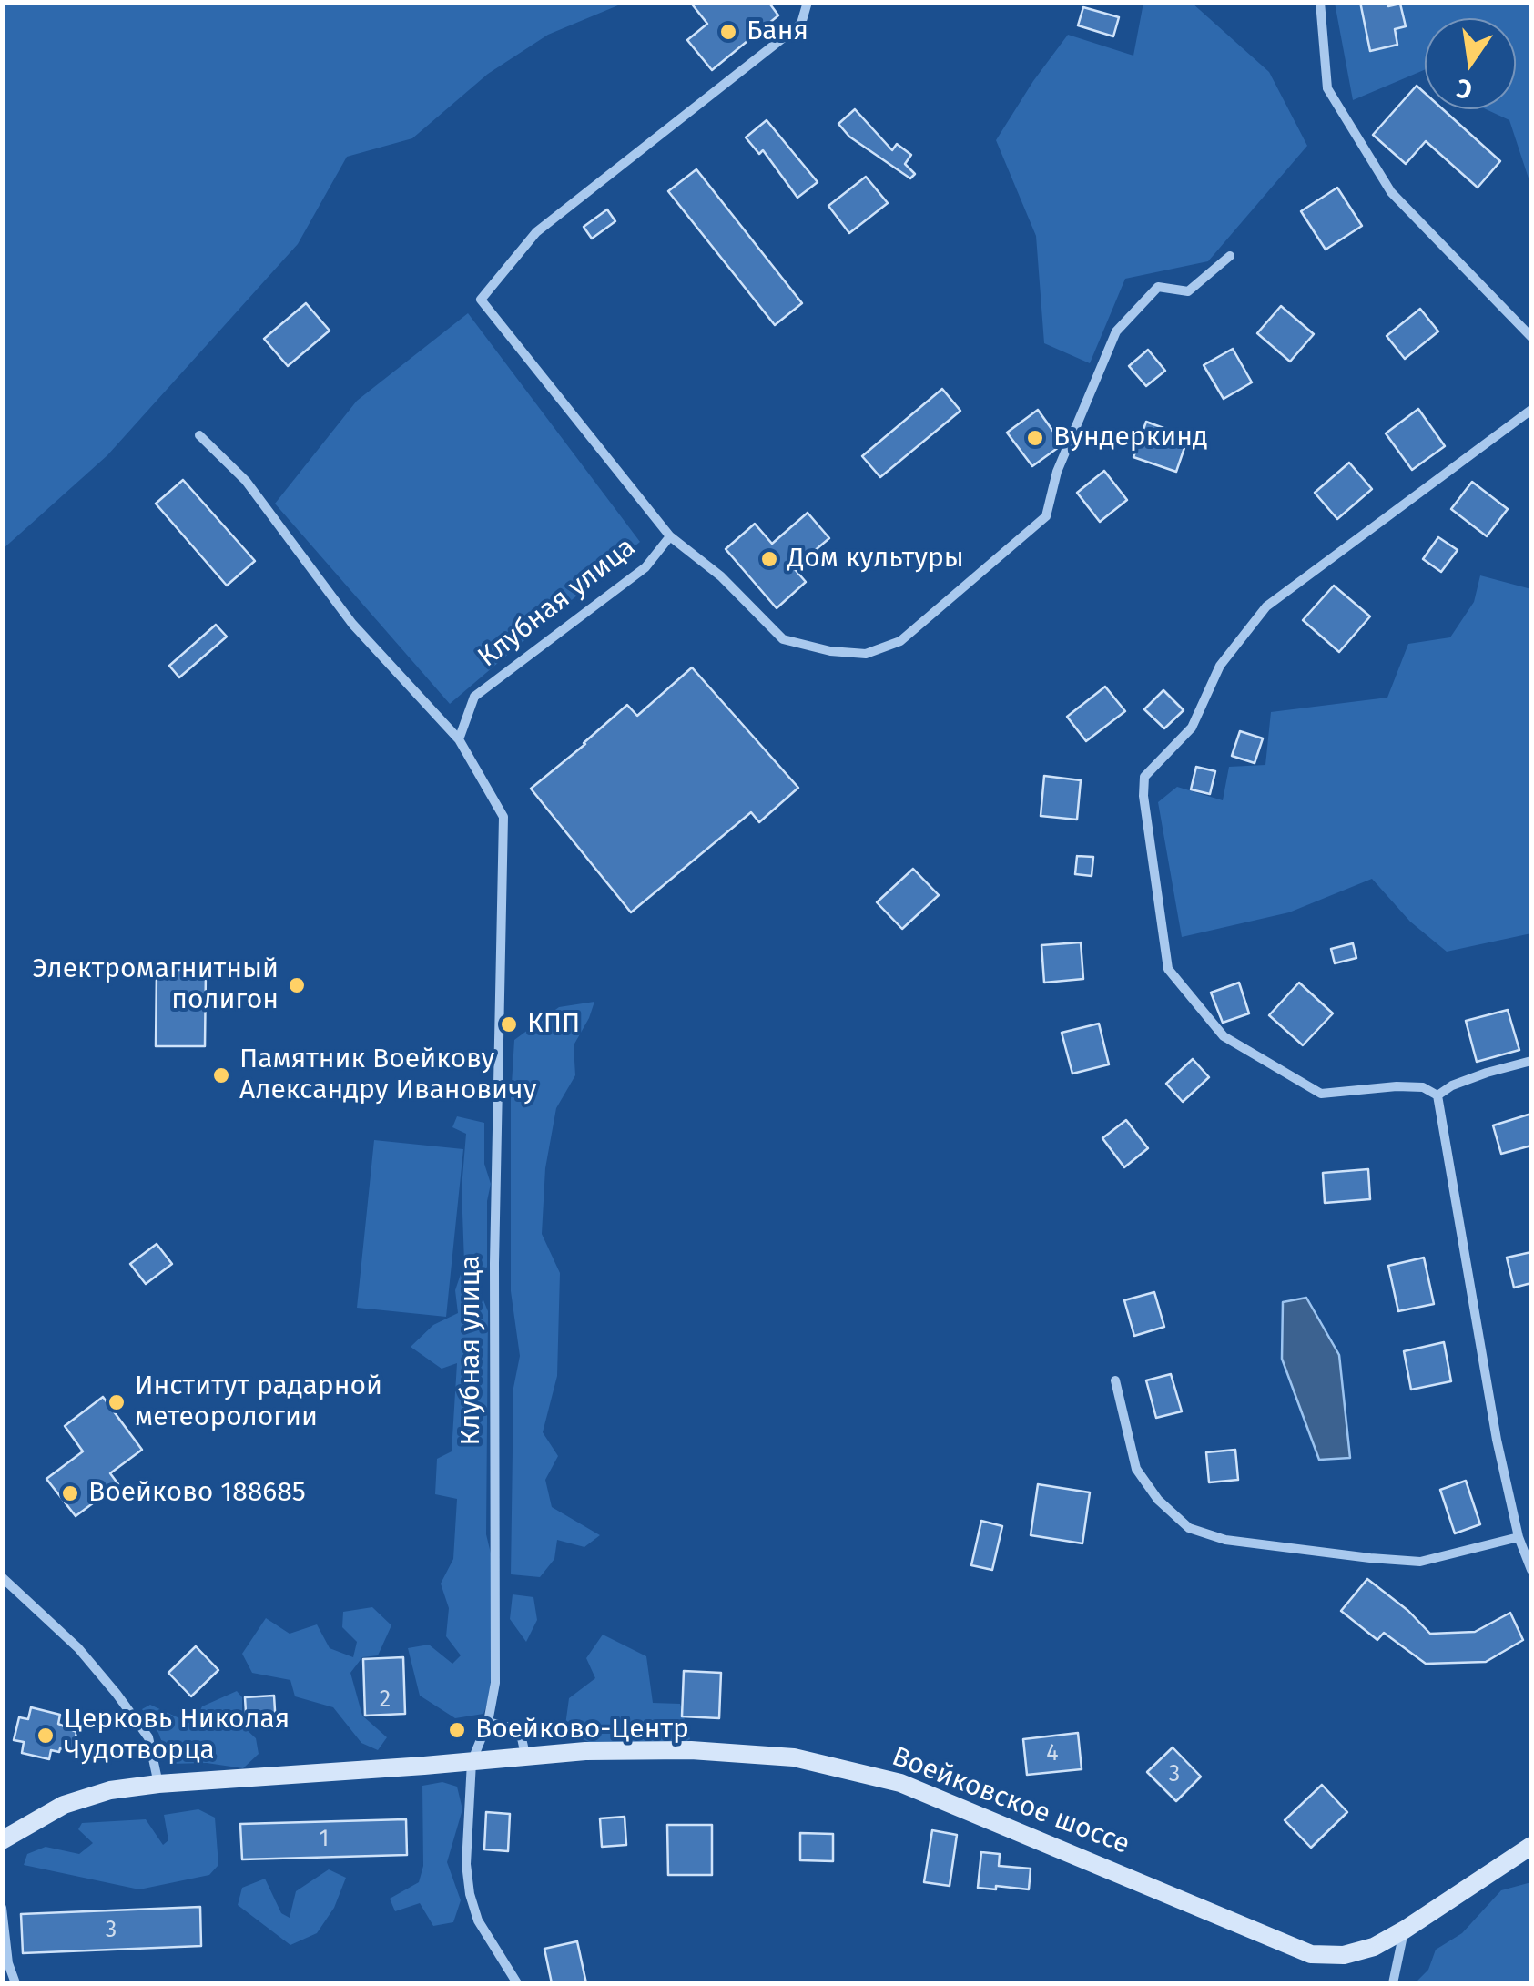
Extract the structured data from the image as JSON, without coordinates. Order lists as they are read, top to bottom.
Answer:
{
  "streets": {
    "street": ["Клубная улица", "Воейковское шоссе"]
  },
  "crossings": [
    ["Клубная улица", "Воейковское шоссе"]
  ],
  "places": [
    "Баня",
    "Вундеркинд",
    "Дом культуры",
    "Электромагнитный полигон",
    "КПП",
    "Памятник Воейкову Александру Ивановичу",
    "Институт радарной метеорологии",
    "Воейково 188685",
    "Воейково-Центр",
    "Церковь Николая Чудотворца"
  ],
  "house_numbers": [
    "2",
    "4",
    "3",
    "1",
    "3"
  ],
  "north": "bottom"
}
